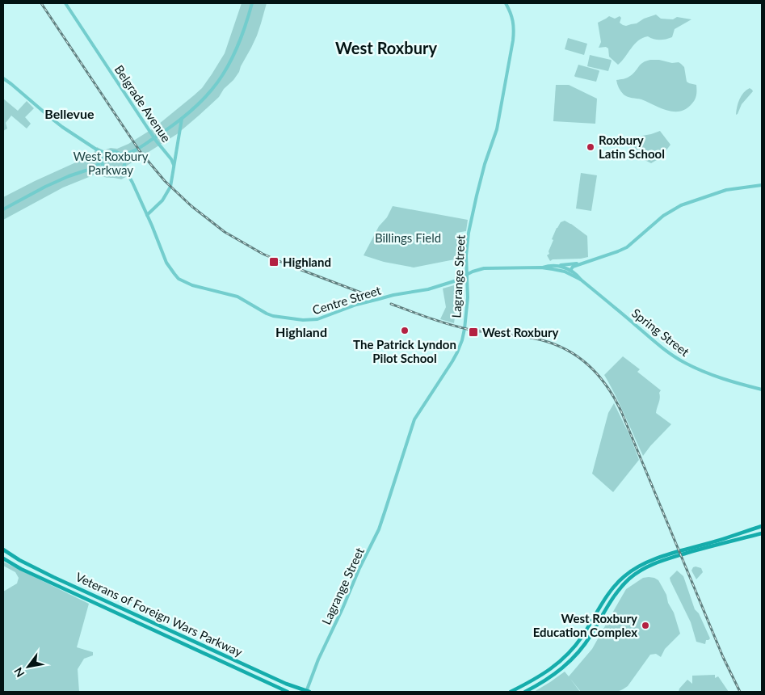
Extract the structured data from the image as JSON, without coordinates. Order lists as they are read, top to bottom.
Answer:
{
  "streets": {
    "highway": ["Veterans of Foreign Wars Parkway"],
    "main road": [
      "Belgrade Avenue",
      "Lagrange Street",
      "Centre Street",
      "Spring Street"
    ]
  },
  "crossings": [
    ["Lagrange Street", "Centre Street"],
    ["Lagrange Street", "Veterans of Foreign Wars Parkway"],
    ["Centre Street", "Spring Street"]
  ],
  "districts": ["West Roxbury", "Bellevue", "Highland"],
  "parks": ["West Roxbury Parkway", "Billings Field"],
  "places": {
    "other": ["Roxbury Latin School", "The Patrick Lyndon Pilot School", "West Roxbury Education Complex"],
    "transit": ["Highland", "West Roxbury"]
  },
  "north": "bottom left"
}
